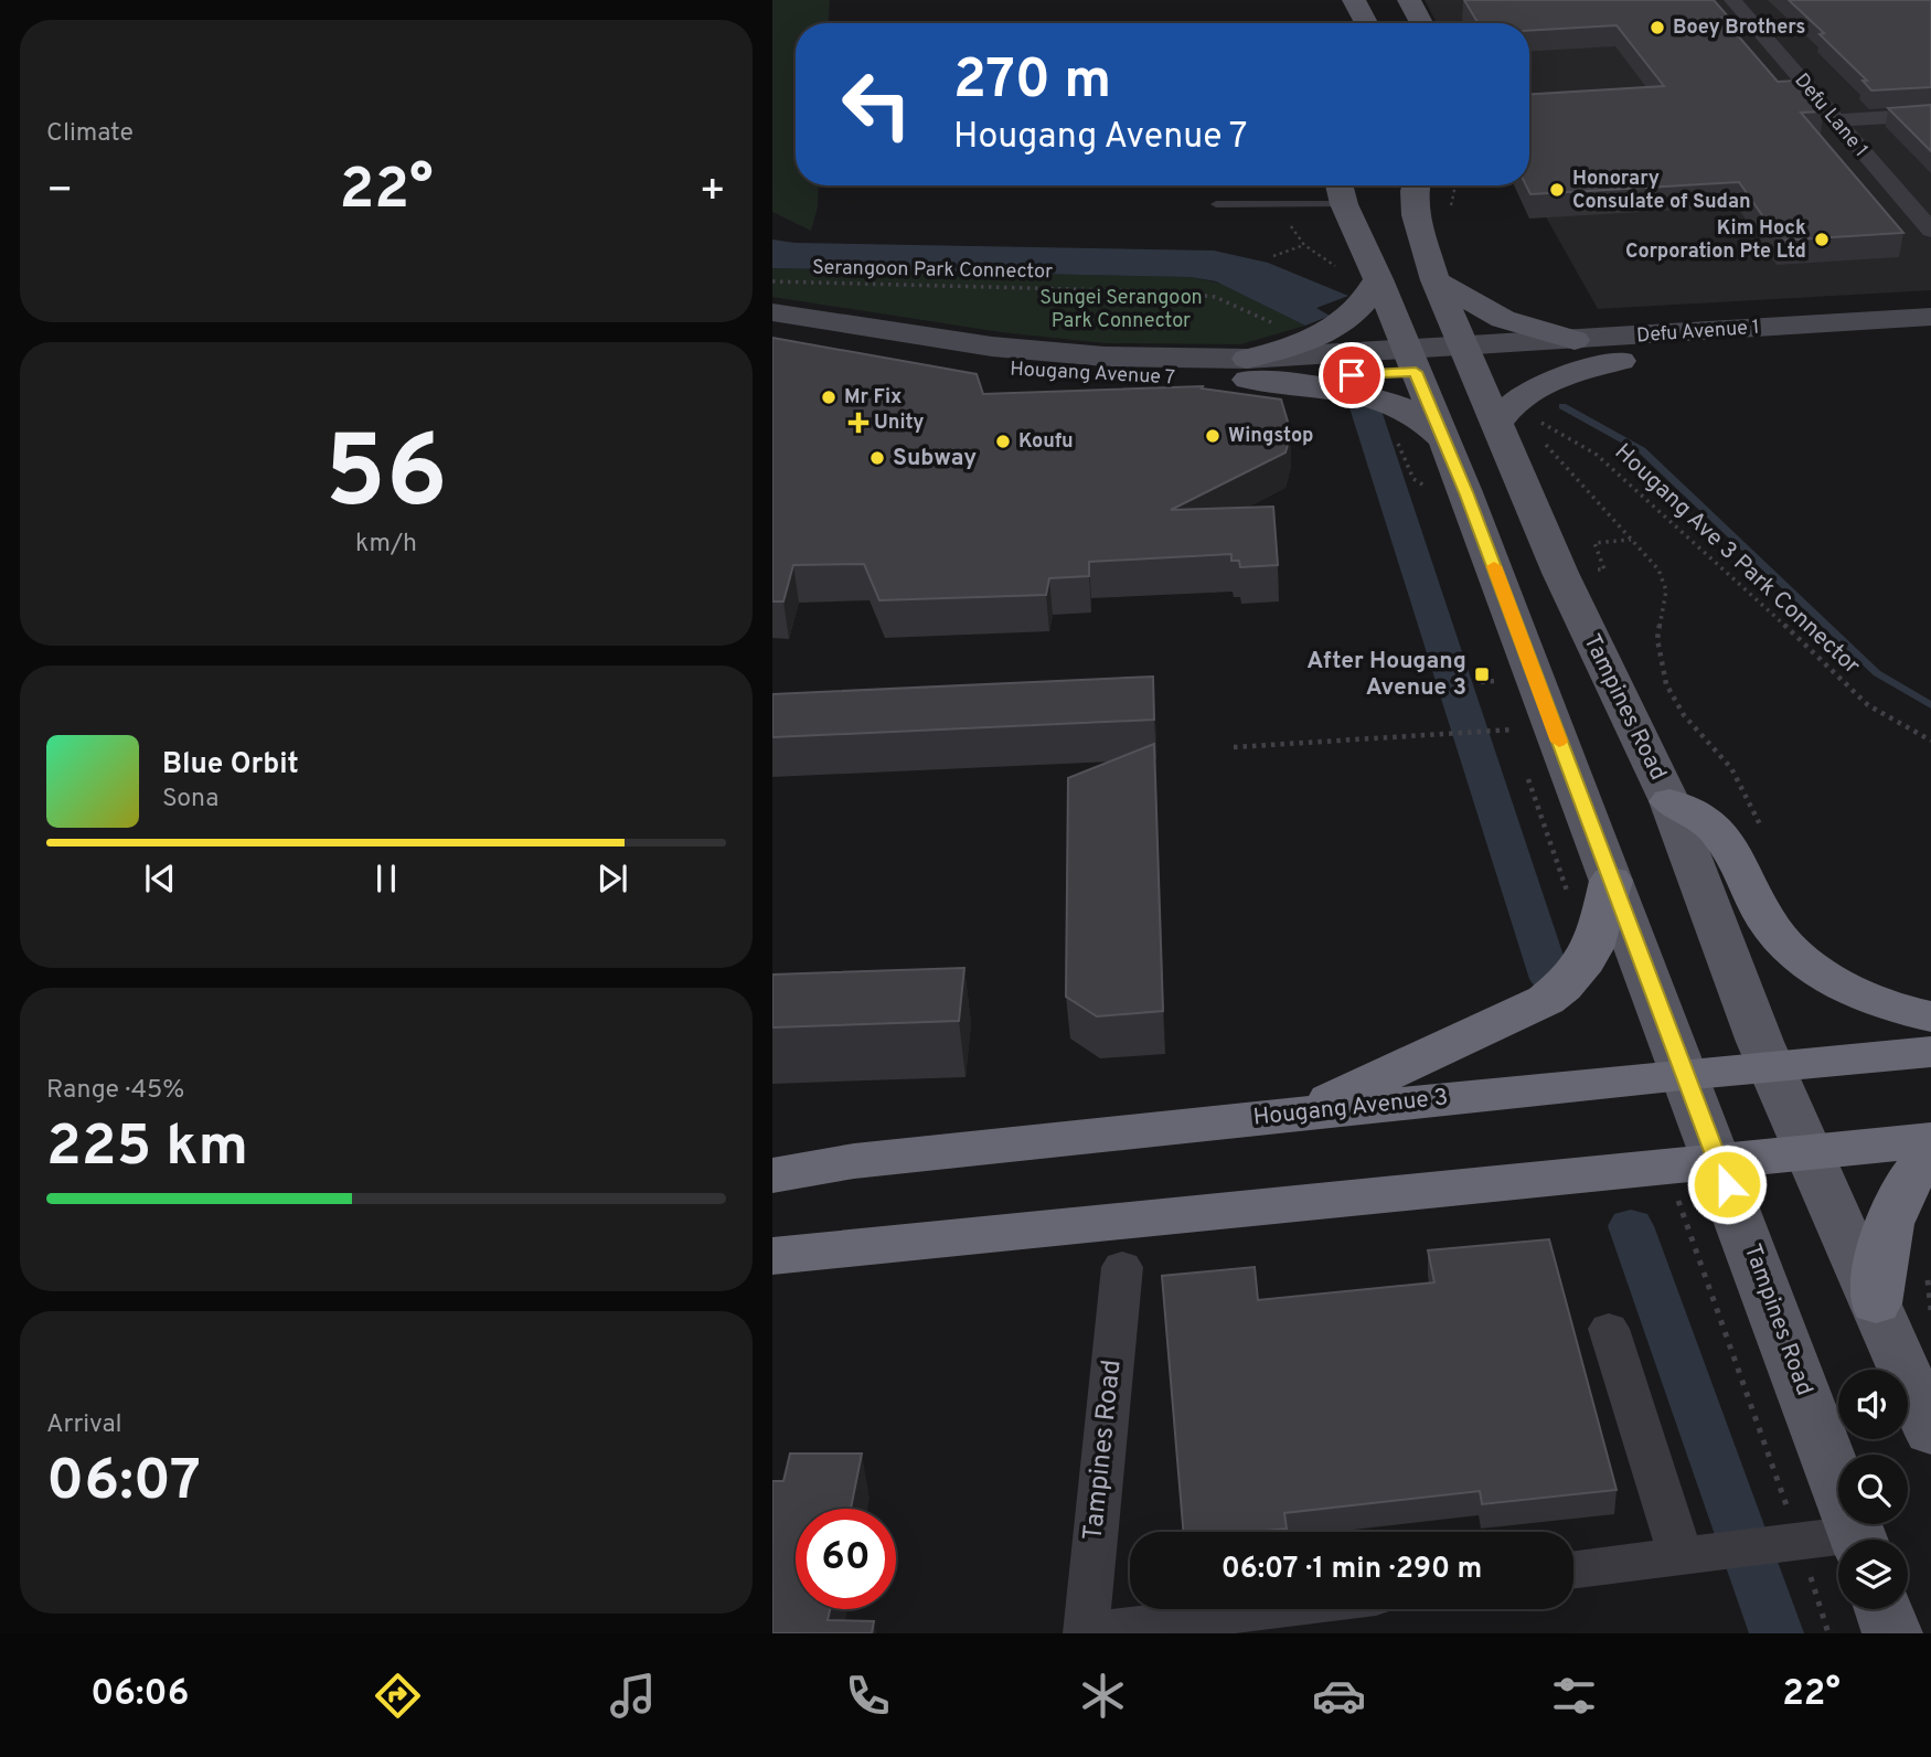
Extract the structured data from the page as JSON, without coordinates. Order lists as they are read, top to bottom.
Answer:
{
  "streets": {
    "highway": ["Hougang Avenue 3"],
    "main road": ["Defu Avenue 1", "Hougang Avenue 7", "Tampines Road"],
    "street": ["Defu Lane 1"],
    "path": ["Serangoon Park Connector", "Hougang Ave 3 Park Connector"]
  },
  "crossings": [
    ["Defu Avenue 1", "Tampines Road"],
    ["Hougang Avenue 7", "Tampines Road"],
    ["Tampines Road", "Hougang Avenue 3"]
  ],
  "parks": ["Sungei Serangoon Park Connector"],
  "places": {
    "other": [
      "Boey Brothers",
      "Honorary Consulate of Sudan",
      "Kim Hock Corporation Pte Ltd",
      "Mr Fix",
      "Wingstop",
      "Koufu",
      "Subway"
    ],
    "health": ["Unity"],
    "transit": ["After Hougang Avenue 3"]
  },
  "page": {
    "tile": [
      "Climate",
      ["56", "km/h"],
      ["Range · 45%", "225 km"],
      ["Arrival", "06:07"]
    ],
    "turn": ["270 m", "Hougang Avenue 7"],
    "heat": ["−", "22°", "+"],
    "song": ["Blue Orbit", "Sona"],
    "limit": "60",
    "trip": "06:07 · 1 min · 290 m",
    "tabs": ["06:06", "22°"]
  }
}
